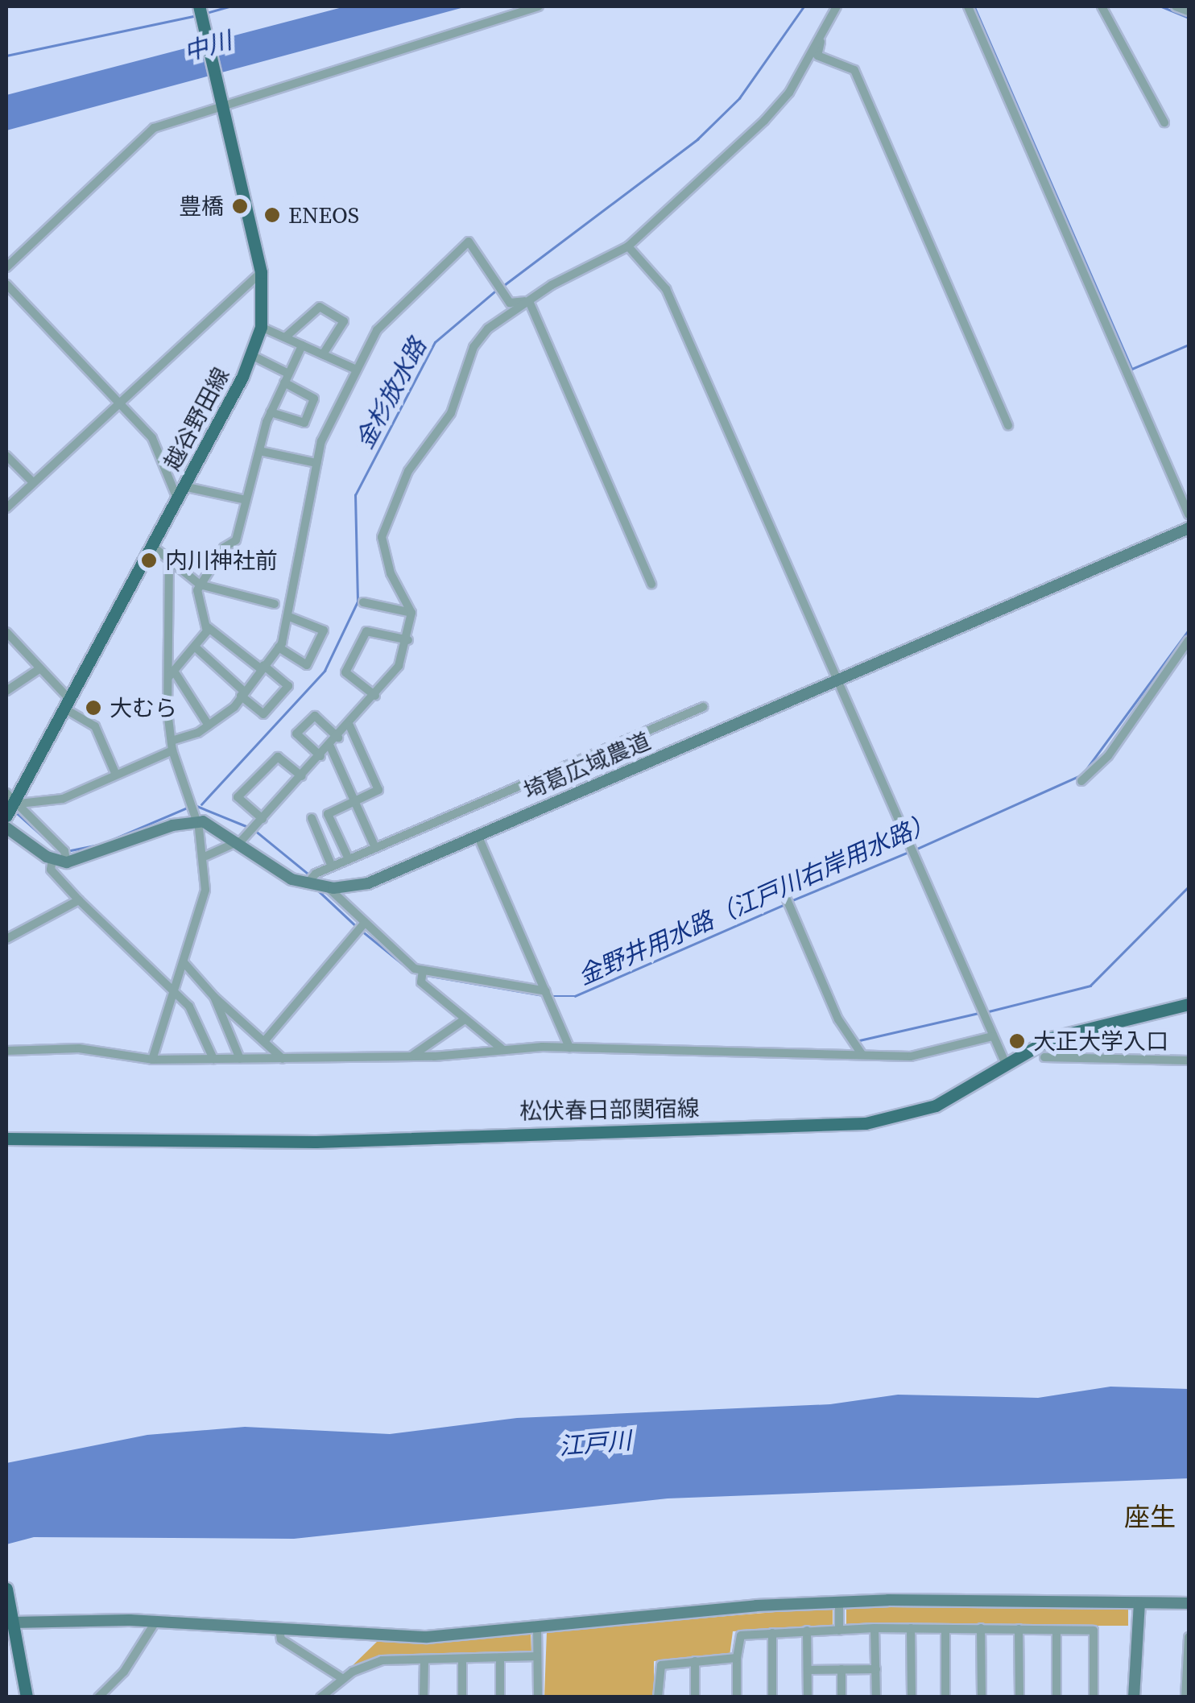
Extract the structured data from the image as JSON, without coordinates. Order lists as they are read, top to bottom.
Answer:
{
  "streets": {
    "main road": ["越谷野田線", "松伏春日部関宿線"],
    "street": ["埼葛広域農道"]
  },
  "districts": ["座生"],
  "water": [
    "中川",
    "金杉放水路",
    "金野井用水路（江戸川右岸用水路）",
    "江戸川"
  ],
  "places": [
    "豊橋",
    "ENEOS",
    "内川神社前",
    "大むら",
    "大正大学入口"
  ]
}
